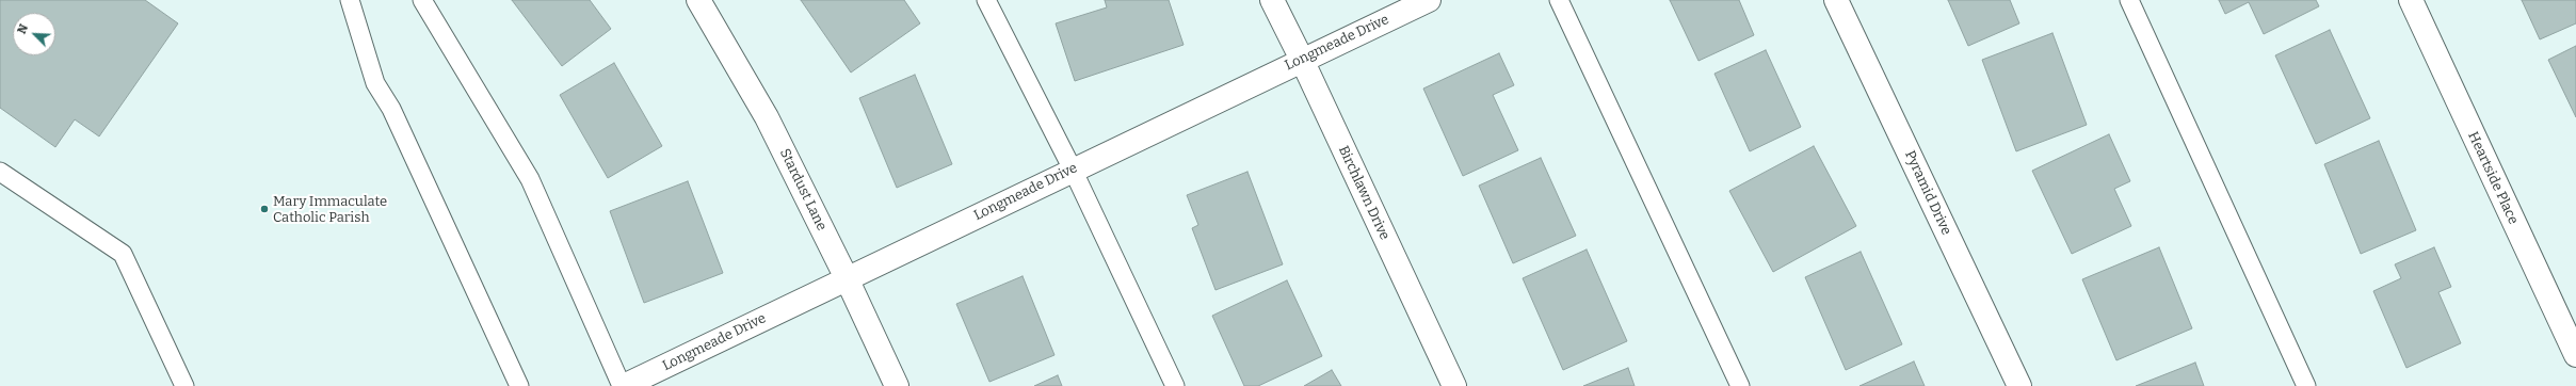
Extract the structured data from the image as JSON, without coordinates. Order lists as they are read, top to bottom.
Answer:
{
  "streets": {
    "street": [
      "Longmeade Drive",
      "Heartside Place",
      "Stardust Lane",
      "Birchlawn Drive",
      "Pyramid Drive"
    ]
  },
  "crossings": [
    ["Longmeade Drive", "Stardust Lane"],
    ["Longmeade Drive", "Birchlawn Drive"]
  ],
  "places": ["Mary Immaculate Catholic Parish"],
  "north": "top left"
}
